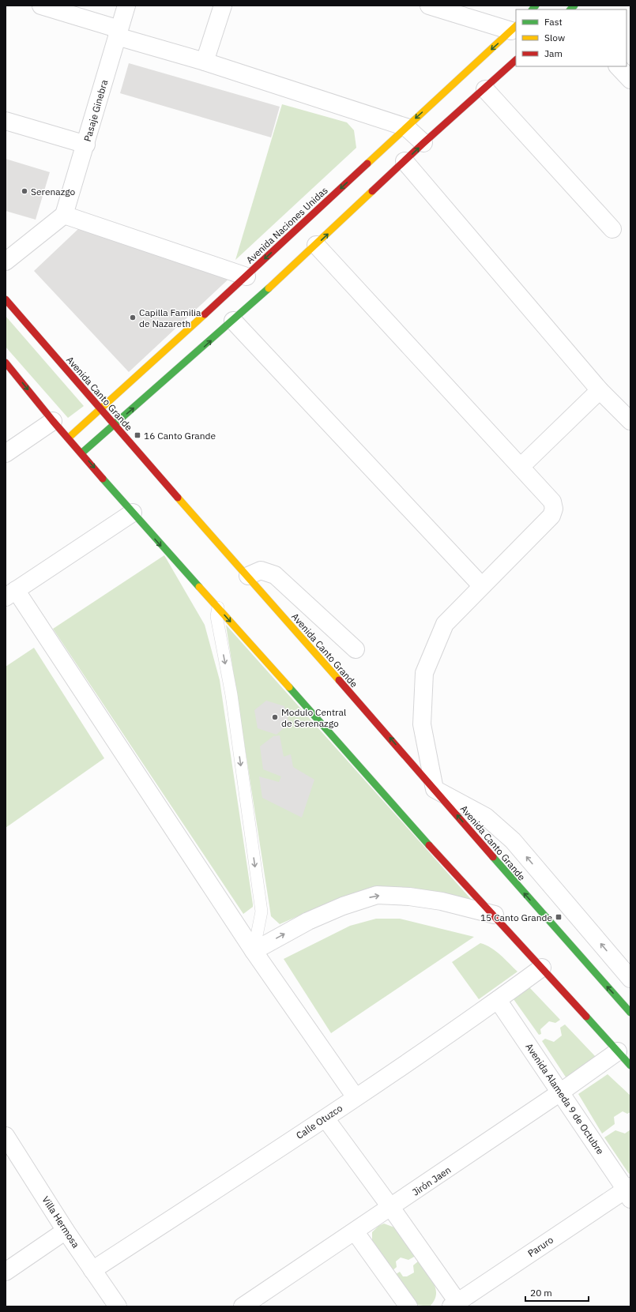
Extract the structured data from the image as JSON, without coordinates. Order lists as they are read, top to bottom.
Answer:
{
  "streets": {
    "main road": ["Avenida Naciones Unidas", "Avenida Canto Grande"],
    "street": [
      "Pasaje Ginebra",
      "Avenida Alameda 9 de Octubre",
      "Calle Otuzco",
      "Jirón Jaen",
      "Villa Hermosa",
      "Paruro"
    ]
  },
  "crossings": [
    ["Avenida Naciones Unidas", "Avenida Canto Grande"],
    ["Avenida Alameda 9 de Octubre", "Calle Otuzco"],
    ["Avenida Alameda 9 de Octubre", "Jirón Jaen"],
    ["Avenida Alameda 9 de Octubre", "Paruro"],
    ["Calle Otuzco", "Villa Hermosa"]
  ],
  "places": {
    "other": ["Serenazgo", "Capilla Familia de Nazareth", "Modulo Central de Serenazgo"],
    "transit": ["16 Canto Grande", "15 Canto Grande"]
  },
  "legend": ["Fast", "Slow", "Jam"],
  "scale_bar": "20 m"
}
